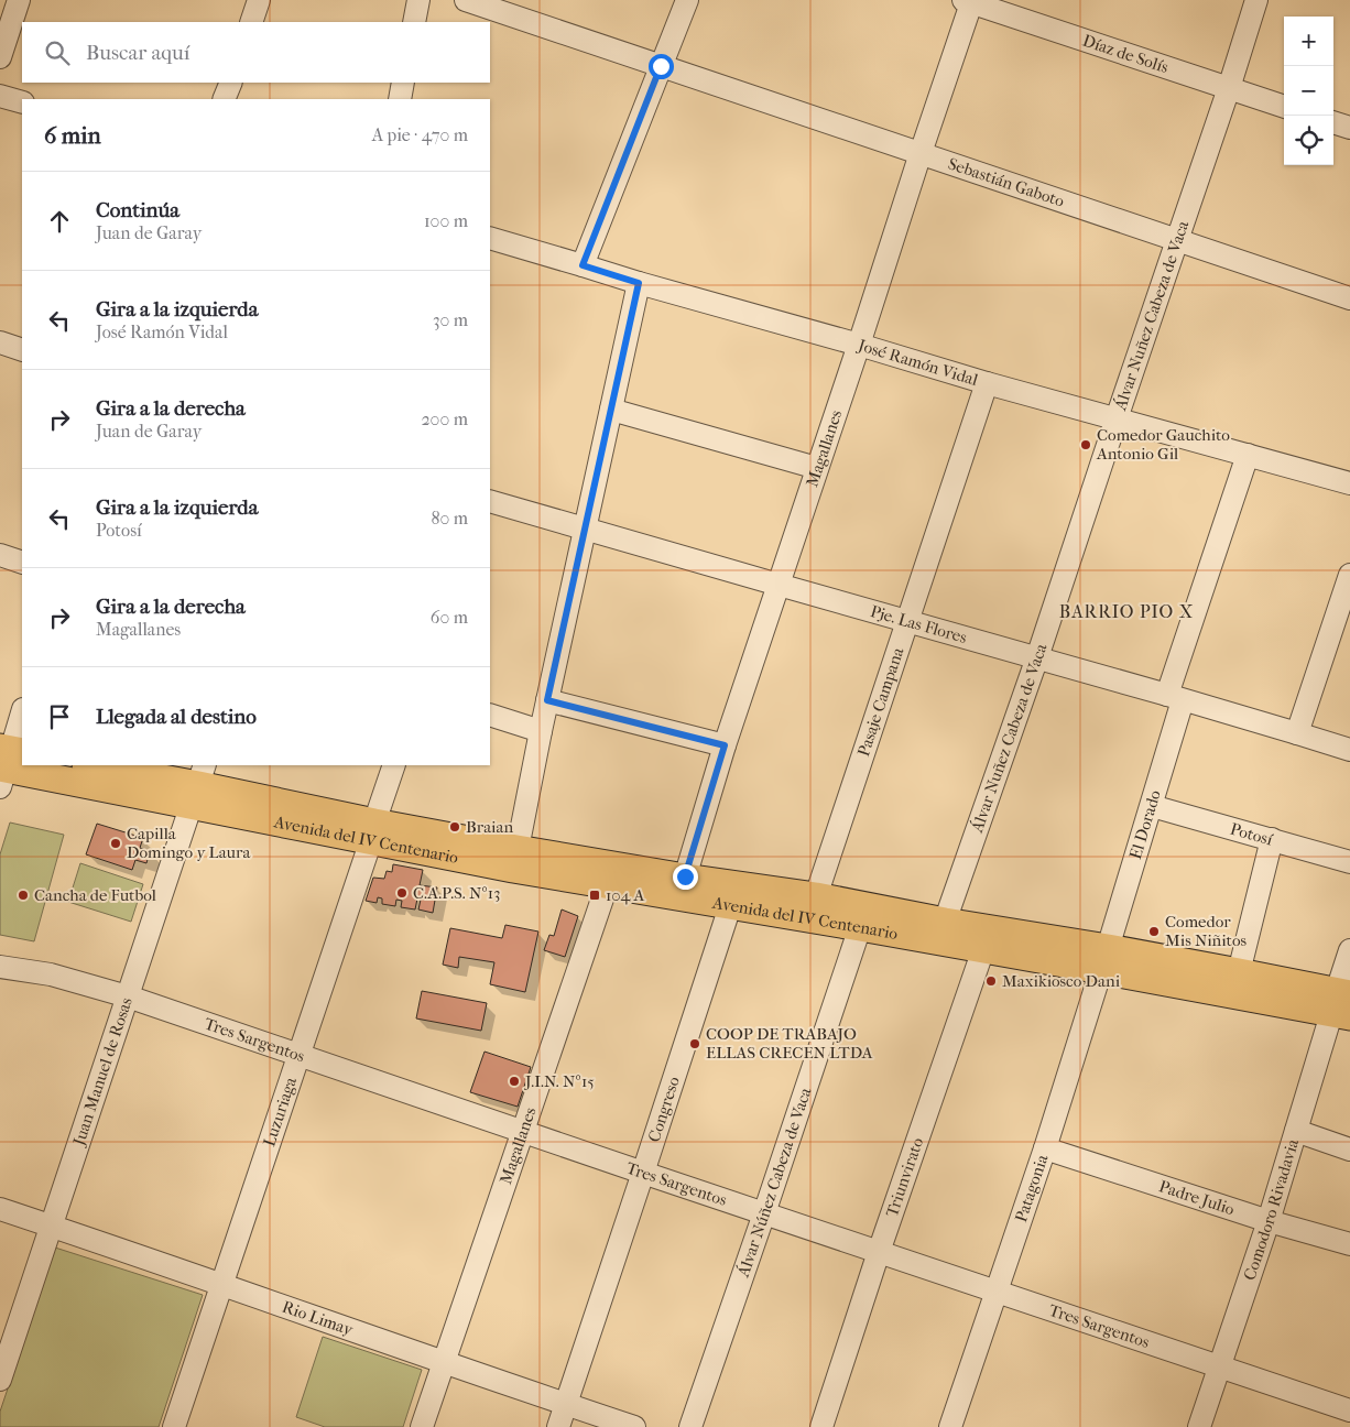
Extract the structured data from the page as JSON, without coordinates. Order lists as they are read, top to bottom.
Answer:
{
  "streets": {
    "main road": ["Avenida del IV Centenario"],
    "street": [
      "Díaz de Solís",
      "Sebastián Gaboto",
      "Álvar Nuñez Cabeza de Vaca",
      "José Ramón Vidal",
      "Magallanes",
      "Pje. Las Flores",
      "Pasaje Campana",
      "El Dorado",
      "Potosí",
      "Tres Sargentos",
      "Juan Manuel de Rosas",
      "Congreso",
      "Luzuriaga",
      "Triunvirato",
      "Álvar Núñez Cabeza de Vaca",
      "Patagonia",
      "Padre Julio",
      "Comodoro Rivadavia",
      "Rio Limay"
    ]
  },
  "crossings": [
    ["Díaz de Solís", "Álvar Nuñez Cabeza de Vaca"],
    ["Díaz de Solís", "Magallanes"],
    ["Sebastián Gaboto", "Álvar Nuñez Cabeza de Vaca"],
    ["Sebastián Gaboto", "Magallanes"],
    ["Álvar Nuñez Cabeza de Vaca", "José Ramón Vidal"],
    ["Álvar Nuñez Cabeza de Vaca", "Pje. Las Flores"],
    ["Álvar Nuñez Cabeza de Vaca", "Avenida del IV Centenario"],
    ["José Ramón Vidal", "Magallanes"],
    ["José Ramón Vidal", "Pasaje Campana"],
    ["José Ramón Vidal", "El Dorado"],
    ["Magallanes", "Pje. Las Flores"],
    ["Magallanes", "Avenida del IV Centenario"],
    ["Magallanes", "Tres Sargentos"],
    ["Magallanes", "Rio Limay"],
    ["Pje. Las Flores", "Pasaje Campana"],
    ["Pje. Las Flores", "El Dorado"],
    ["Pasaje Campana", "Avenida del IV Centenario"],
    ["El Dorado", "Potosí"],
    ["El Dorado", "Avenida del IV Centenario"],
    ["El Dorado", "Patagonia"],
    ["Avenida del IV Centenario", "Juan Manuel de Rosas"],
    ["Avenida del IV Centenario", "Congreso"],
    ["Avenida del IV Centenario", "Luzuriaga"],
    ["Avenida del IV Centenario", "Triunvirato"],
    ["Avenida del IV Centenario", "Álvar Núñez Cabeza de Vaca"],
    ["Avenida del IV Centenario", "Patagonia"],
    ["Avenida del IV Centenario", "Comodoro Rivadavia"],
    ["Tres Sargentos", "Juan Manuel de Rosas"],
    ["Tres Sargentos", "Congreso"],
    ["Tres Sargentos", "Luzuriaga"],
    ["Tres Sargentos", "Triunvirato"],
    ["Tres Sargentos", "Álvar Núñez Cabeza de Vaca"],
    ["Tres Sargentos", "Patagonia"],
    ["Tres Sargentos", "Comodoro Rivadavia"],
    ["Juan Manuel de Rosas", "Rio Limay"],
    ["Congreso", "Rio Limay"],
    ["Luzuriaga", "Rio Limay"],
    ["Patagonia", "Padre Julio"],
    ["Padre Julio", "Comodoro Rivadavia"]
  ],
  "districts": ["BARRIO PIO X"],
  "places": {
    "other": [
      "Comedor Gauchito Antonio Gil",
      "Braian",
      "Capilla Domingo y Laura",
      "C.A.P.S. Nº13",
      "Cancha de Futbol",
      "Comedor Mis Niñitos",
      "Maxikiosco Dani",
      "COOP DE TRABAJO ELLAS CRECEN LTDA",
      "J.I.N. Nº15"
    ],
    "transit": ["104 A"]
  },
  "page": {
    "map_buttons": ["+", "−"],
    "search": "Buscar aquí",
    "heading": ["6 min", "A pie · 470 m"],
    "list": [
      ["Continúa", "Juan de Garay", "100 m"],
      ["Gira a la izquierda", "José Ramón Vidal", "30 m"],
      ["Gira a la derecha", "Juan de Garay", "200 m"],
      ["Gira a la izquierda", "Potosí", "80 m"],
      ["Gira a la derecha", "Magallanes", "60 m"],
      "Llegada al destino"
    ]
  }
}
